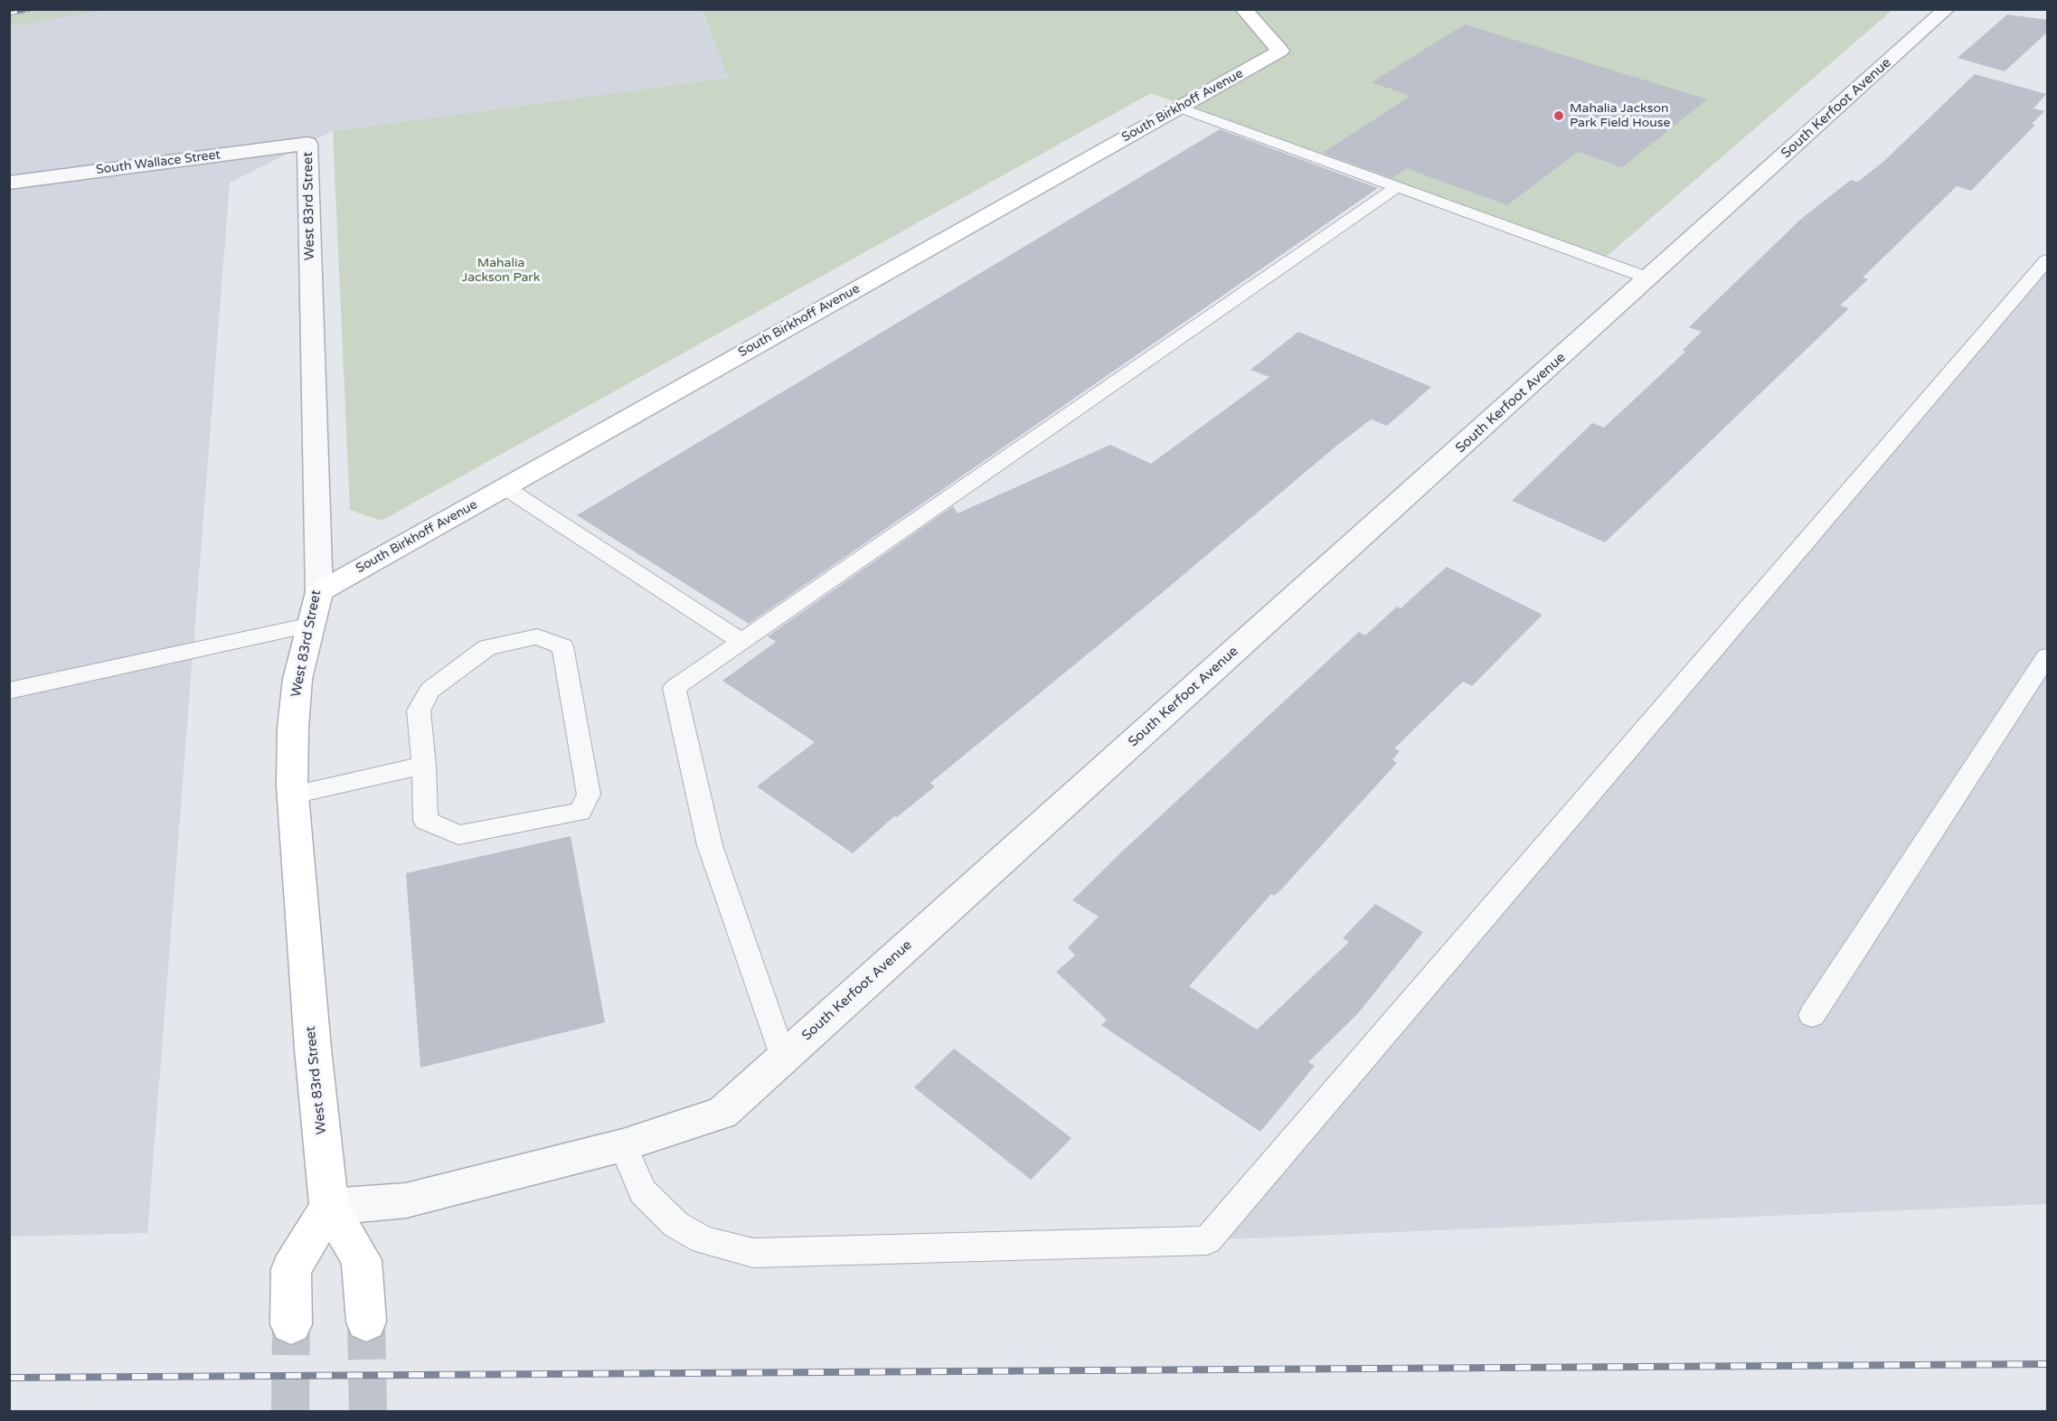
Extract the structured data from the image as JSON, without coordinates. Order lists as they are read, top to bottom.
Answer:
{
  "streets": {
    "street": [
      "South Birkhoff Avenue",
      "South Kerfoot Avenue",
      "South Wallace Street",
      "West 83rd Street"
    ]
  },
  "crossings": [
    ["South Birkhoff Avenue", "West 83rd Street"],
    ["South Kerfoot Avenue", "West 83rd Street"],
    ["South Wallace Street", "West 83rd Street"]
  ],
  "parks": ["Mahalia Jackson Park"],
  "places": ["Mahalia Jackson Park Field House"]
}
